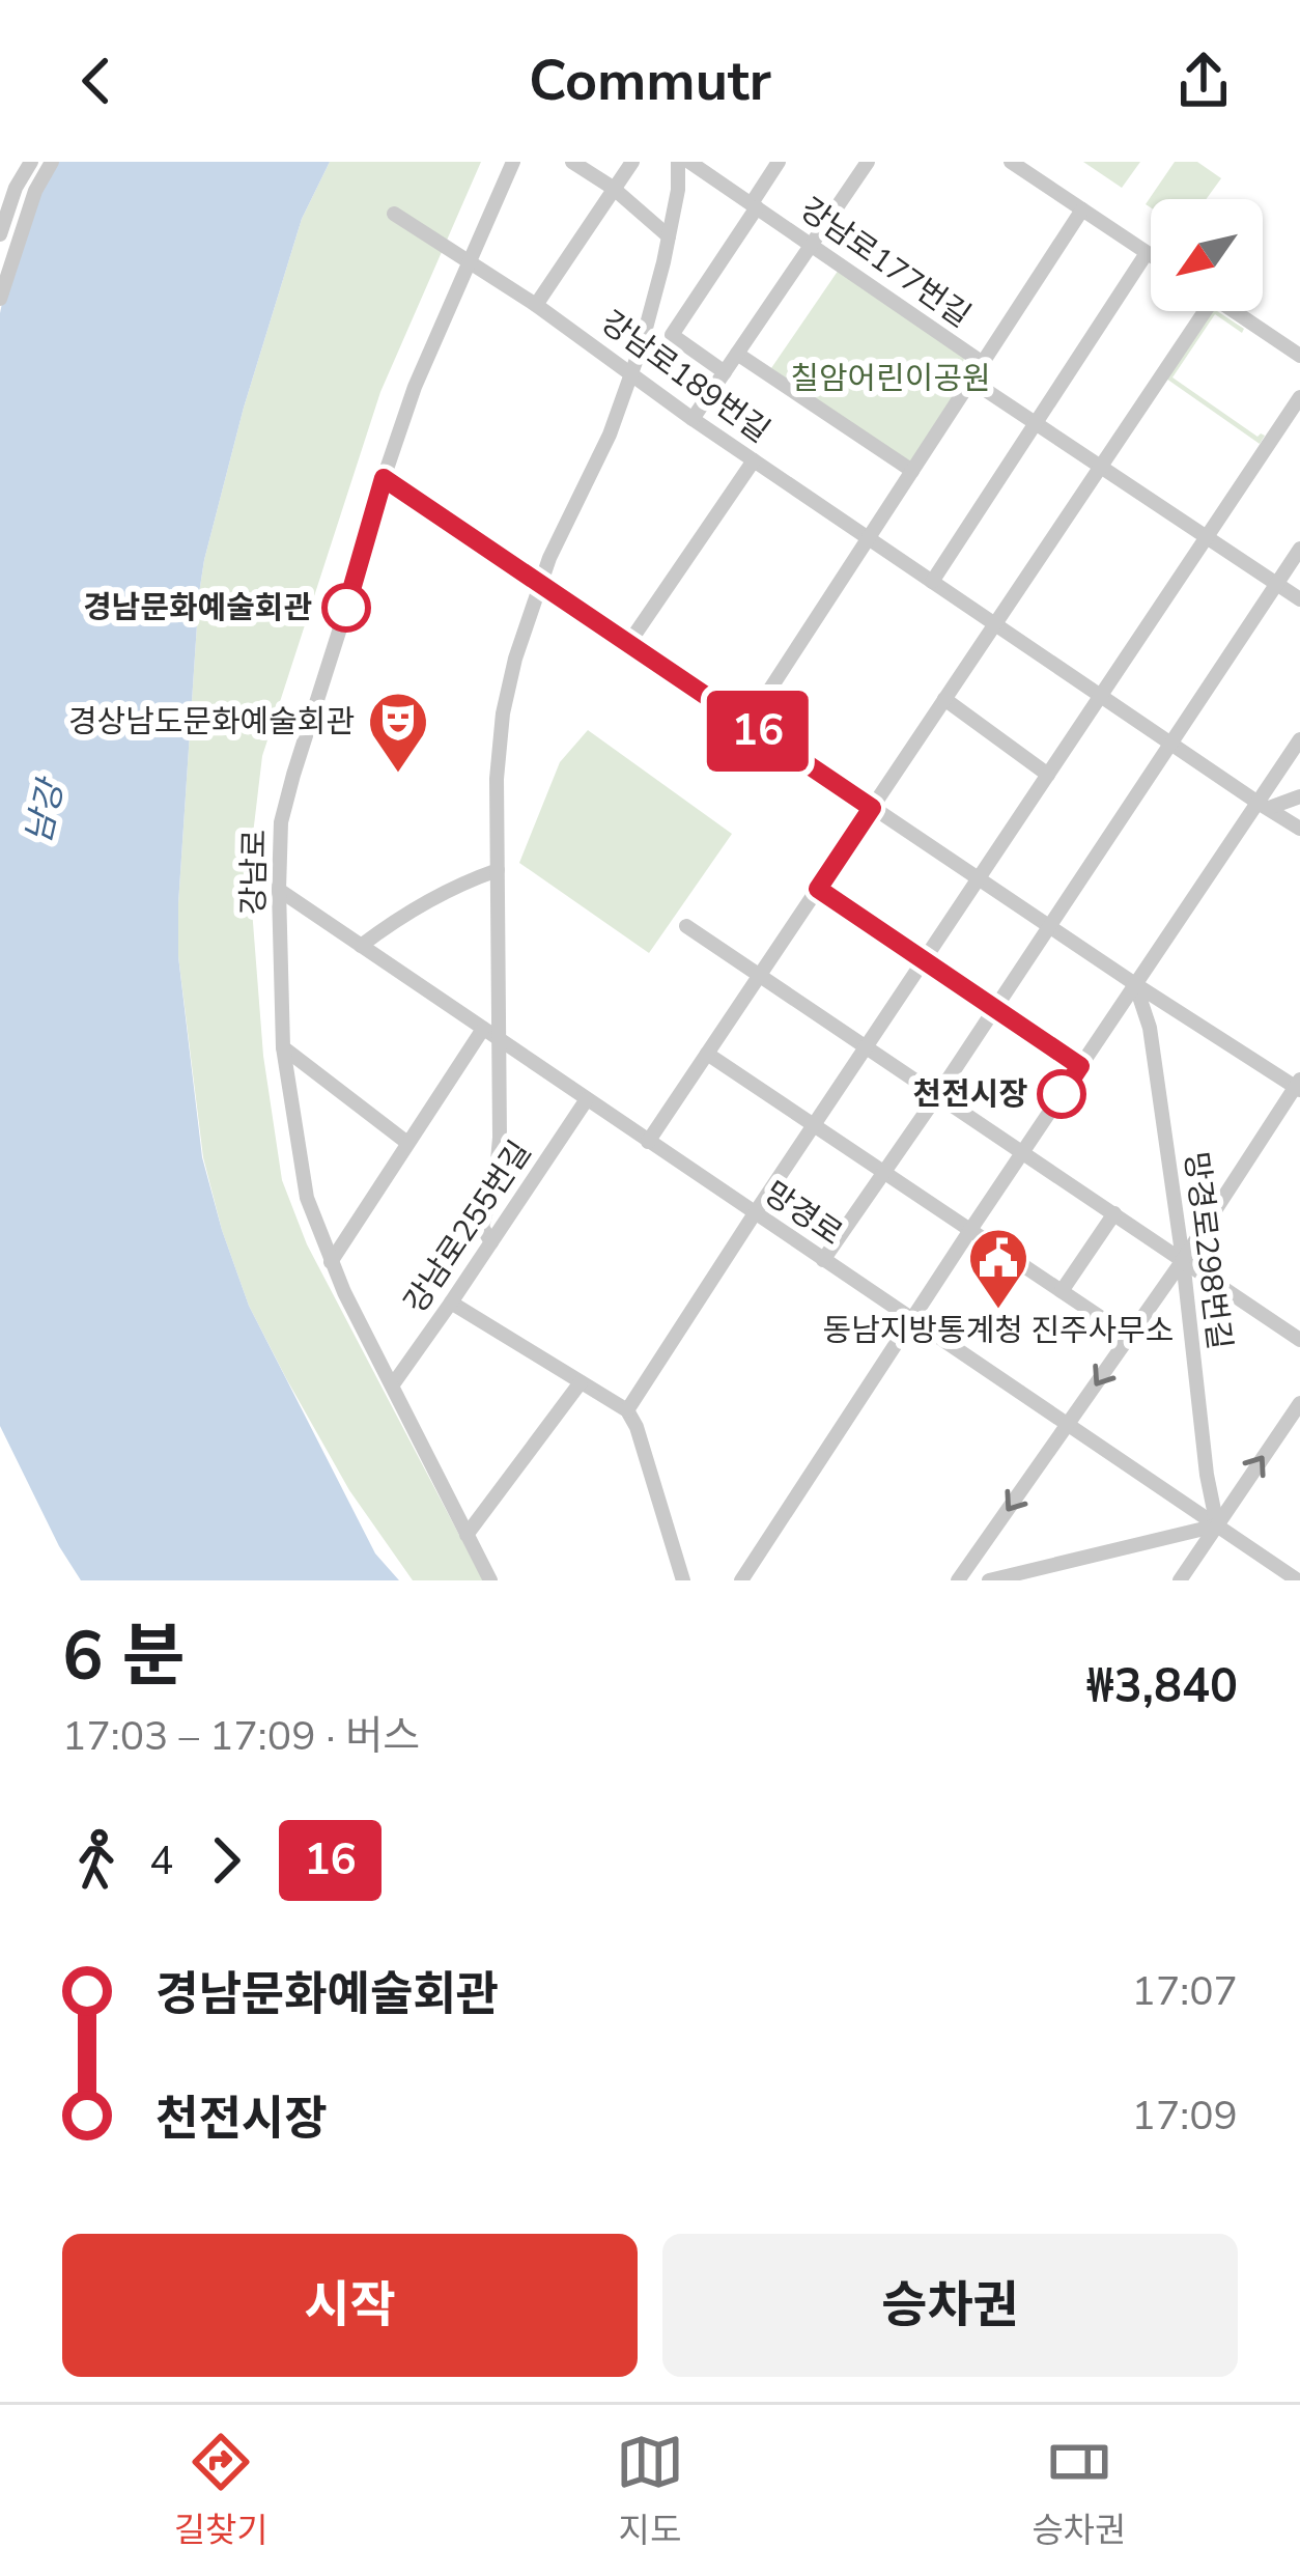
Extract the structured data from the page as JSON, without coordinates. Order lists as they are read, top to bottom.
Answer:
{
  "streets": {
    "street": [
      "강남로177번길",
      "강남로189번길",
      "강남로",
      "망경로",
      "강남로255번길",
      "망경로298번길"
    ]
  },
  "crossings": [
    ["강남로177번길", "강남로189번길"],
    ["강남로189번길", "강남로"],
    ["강남로", "망경로"],
    ["강남로", "강남로255번길"],
    ["망경로", "강남로255번길"],
    ["망경로", "망경로298번길"]
  ],
  "water": ["남강"],
  "parks": ["칠암어린이공원"],
  "places": {
    "other": ["경남문화예술회관", "천전시장"],
    "theatre": ["경상남도문화예술회관"],
    "public building": ["동남지방통계청 진주사무소"]
  },
  "lines": ["bus line 16"],
  "north": "bottom left",
  "page": {
    "header": "Commutr",
    "on_map": "16",
    "heading": ["6 분", "17:03 – 17:09 · 버스", "₩3,840"],
    "legs": ["4", "16"],
    "list": [
      {
        "name": "경남문화예술회관",
        "value": "17:07"
      },
      {
        "name": "천전시장",
        "value": "17:09"
      }
    ],
    "buttons": ["시작", "승차권"],
    "tabs": ["길찾기", "지도", "승차권"]
  }
}
